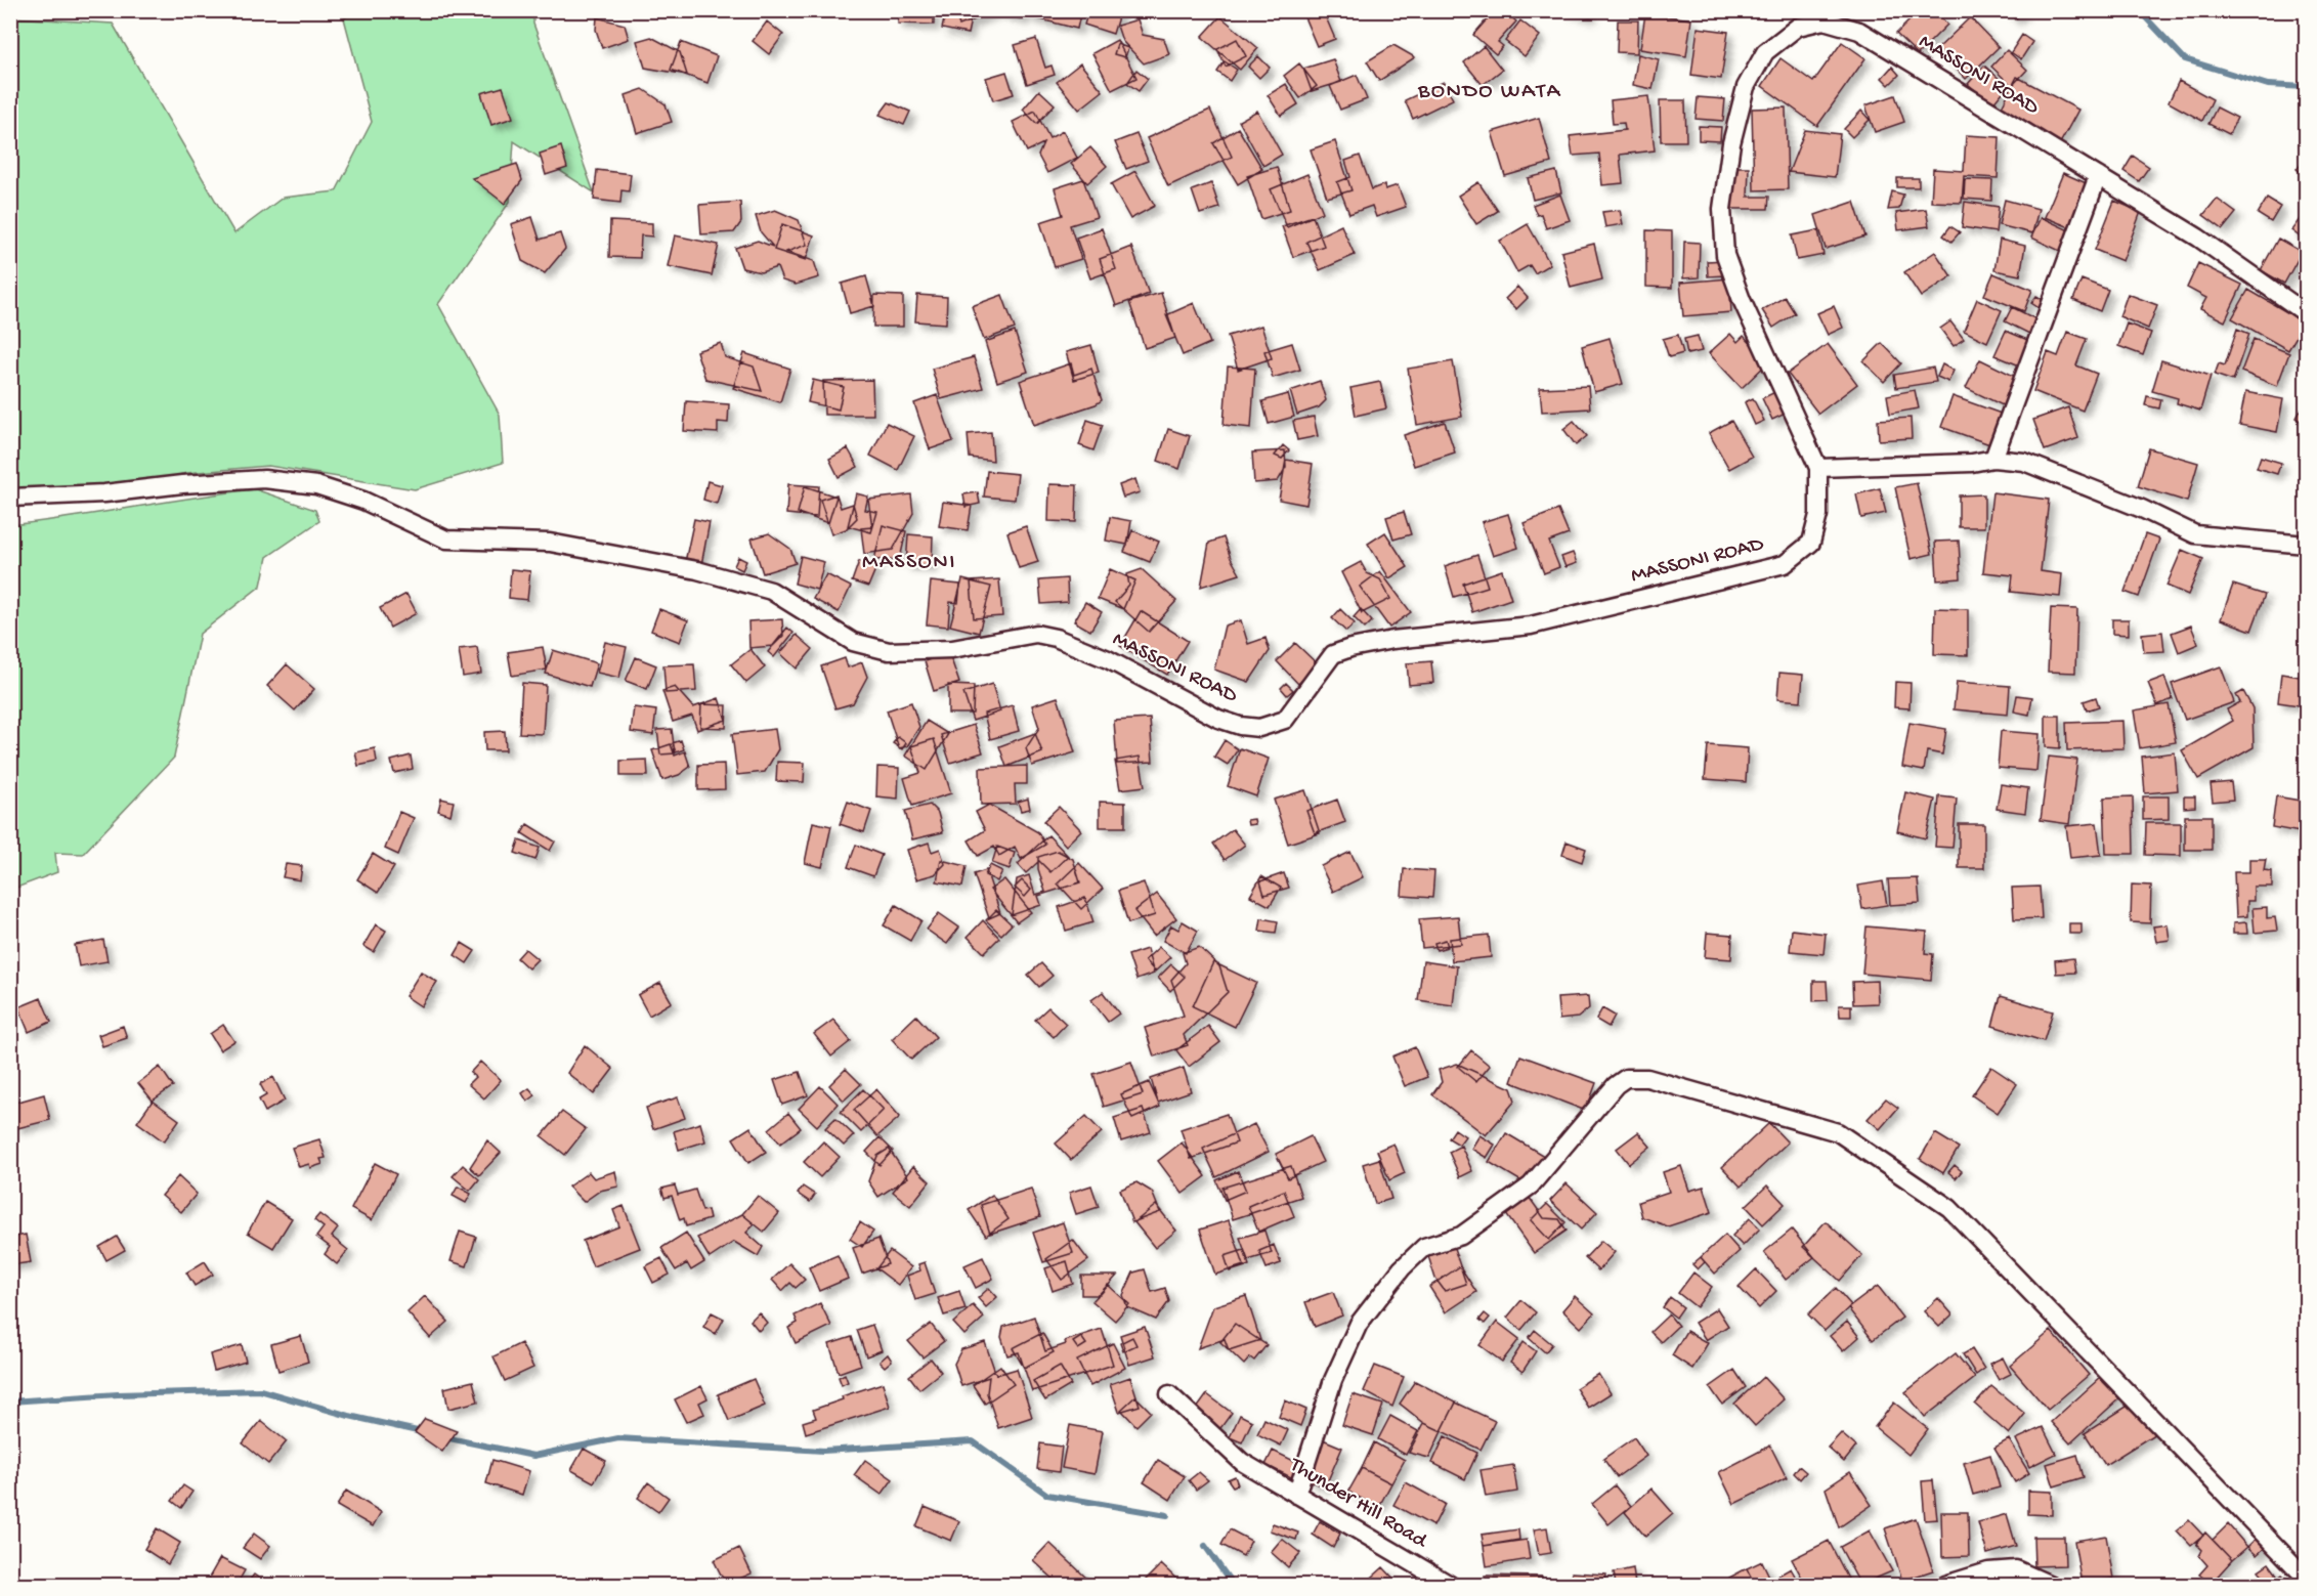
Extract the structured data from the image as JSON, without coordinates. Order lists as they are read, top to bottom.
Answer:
{
  "streets": {
    "street": ["MASSONI ROAD", "Thunder Hill Road"]
  },
  "districts": ["BONDO WATA", "MASSONI"]
}
